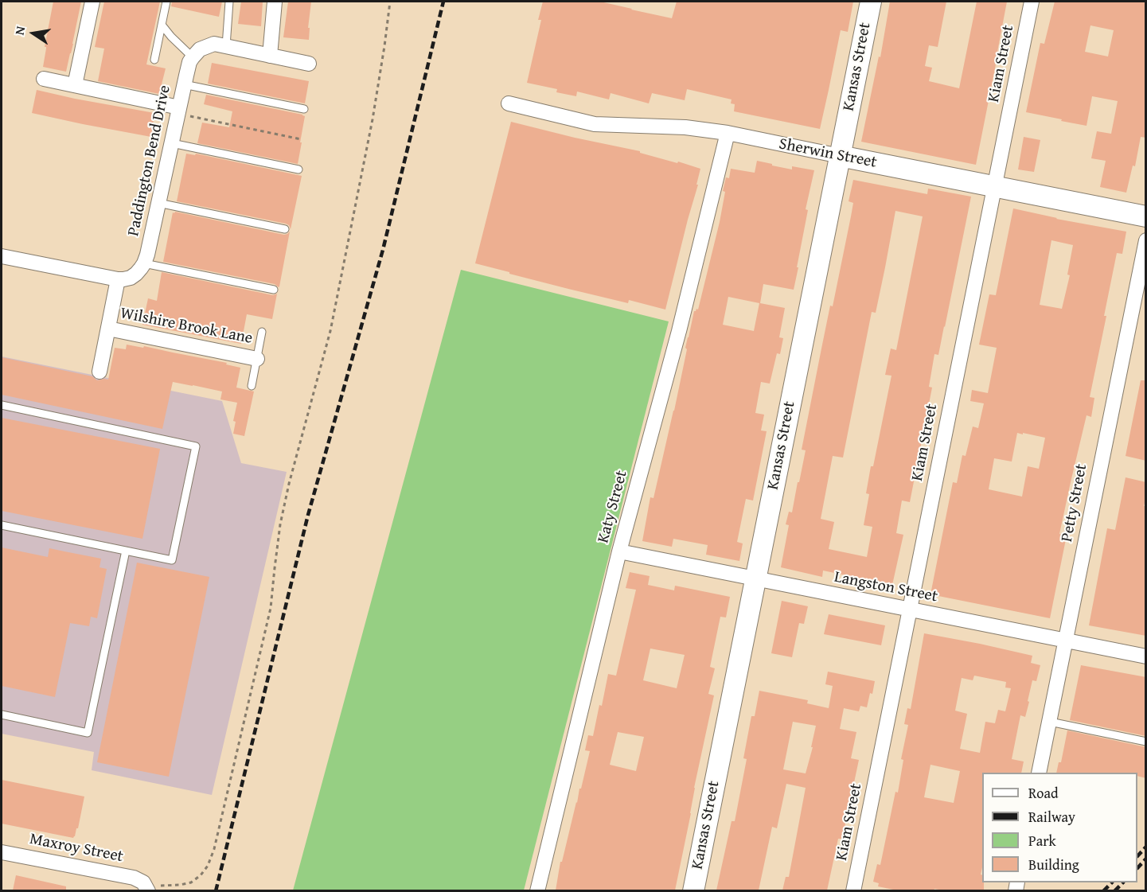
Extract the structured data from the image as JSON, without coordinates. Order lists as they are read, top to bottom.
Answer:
{
  "streets": {
    "street": [
      "Kiam Street",
      "Kansas Street",
      "Sherwin Street",
      "Paddington Bend Drive",
      "Wilshire Brook Lane",
      "Petty Street",
      "Katy Street",
      "Langston Street",
      "Maxroy Street"
    ]
  },
  "crossings": [
    ["Kiam Street", "Sherwin Street"],
    ["Kiam Street", "Langston Street"],
    ["Kansas Street", "Sherwin Street"],
    ["Kansas Street", "Langston Street"],
    ["Sherwin Street", "Katy Street"],
    ["Petty Street", "Langston Street"],
    ["Katy Street", "Langston Street"]
  ],
  "legend": [
    "Road",
    "Railway",
    "Park",
    "Building"
  ],
  "north": "left"
}
